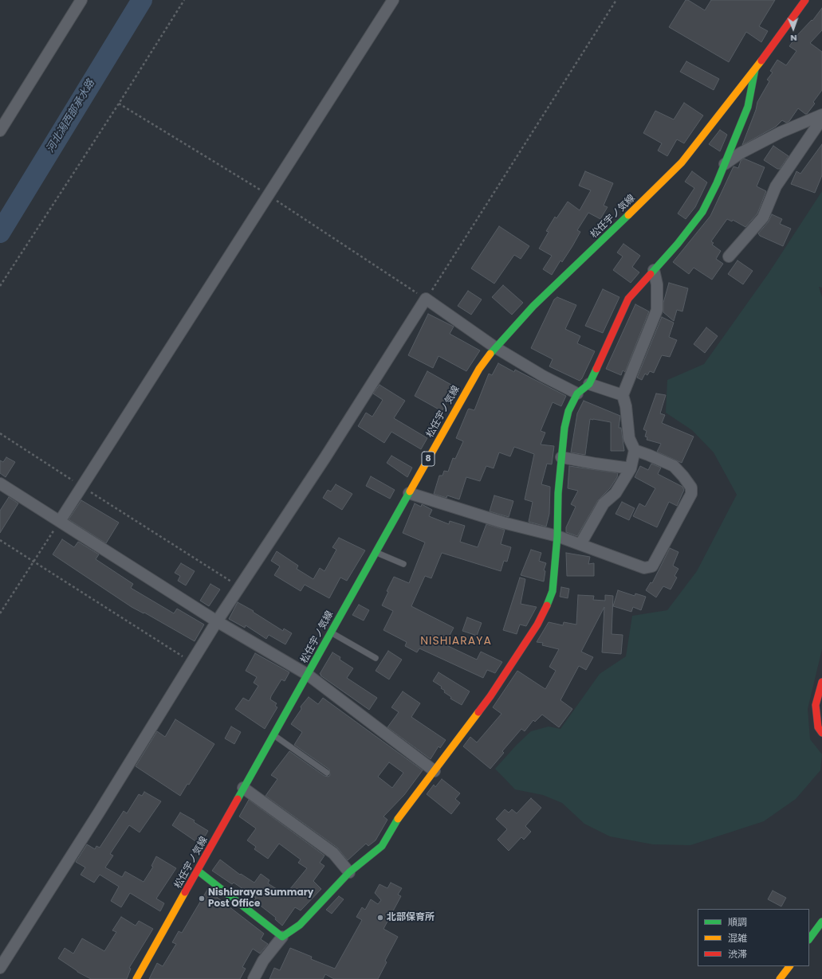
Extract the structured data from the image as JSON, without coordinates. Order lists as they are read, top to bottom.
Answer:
{
  "streets": {
    "main road": ["松任宇ノ気線", "8"]
  },
  "districts": ["NISHIARAYA"],
  "water": ["河北潟西部承水路"],
  "places": ["Nishiaraya Summary Post Office", "北部保育所"],
  "legend": ["順調", "混雑", "渋滞"],
  "north": "bottom"
}
